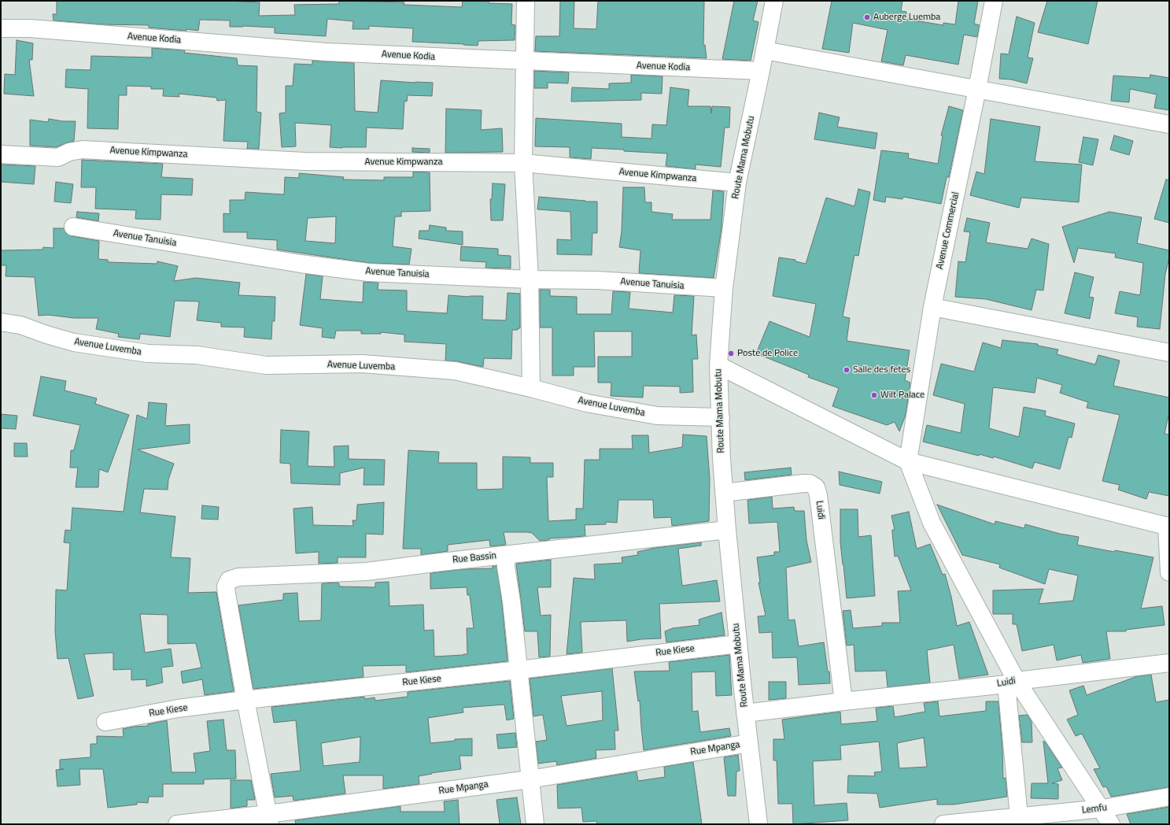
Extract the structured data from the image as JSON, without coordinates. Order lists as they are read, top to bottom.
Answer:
{
  "streets": {
    "street": [
      "Avenue Kodia",
      "Avenue Kimpwanza",
      "Route Mama Mobutu",
      "Avenue Commercial",
      "Avenue Tanuisia",
      "Avenue Luvemba",
      "Luidi",
      "Rue Bassin",
      "Rue Kiese",
      "Rue Mpanga",
      "Lemfu"
    ]
  },
  "crossings": [
    ["Avenue Kodia", "Route Mama Mobutu"],
    ["Avenue Kimpwanza", "Route Mama Mobutu"],
    ["Route Mama Mobutu", "Avenue Tanuisia"],
    ["Route Mama Mobutu", "Avenue Luvemba"],
    ["Route Mama Mobutu", "Luidi"],
    ["Route Mama Mobutu", "Rue Bassin"],
    ["Route Mama Mobutu", "Rue Kiese"],
    ["Route Mama Mobutu", "Rue Mpanga"],
    ["Rue Bassin", "Rue Kiese"]
  ],
  "places": [
    "Auberge Luemba",
    "Poste de Police",
    "Salle des fetes",
    "Wilt Palace"
  ]
}
